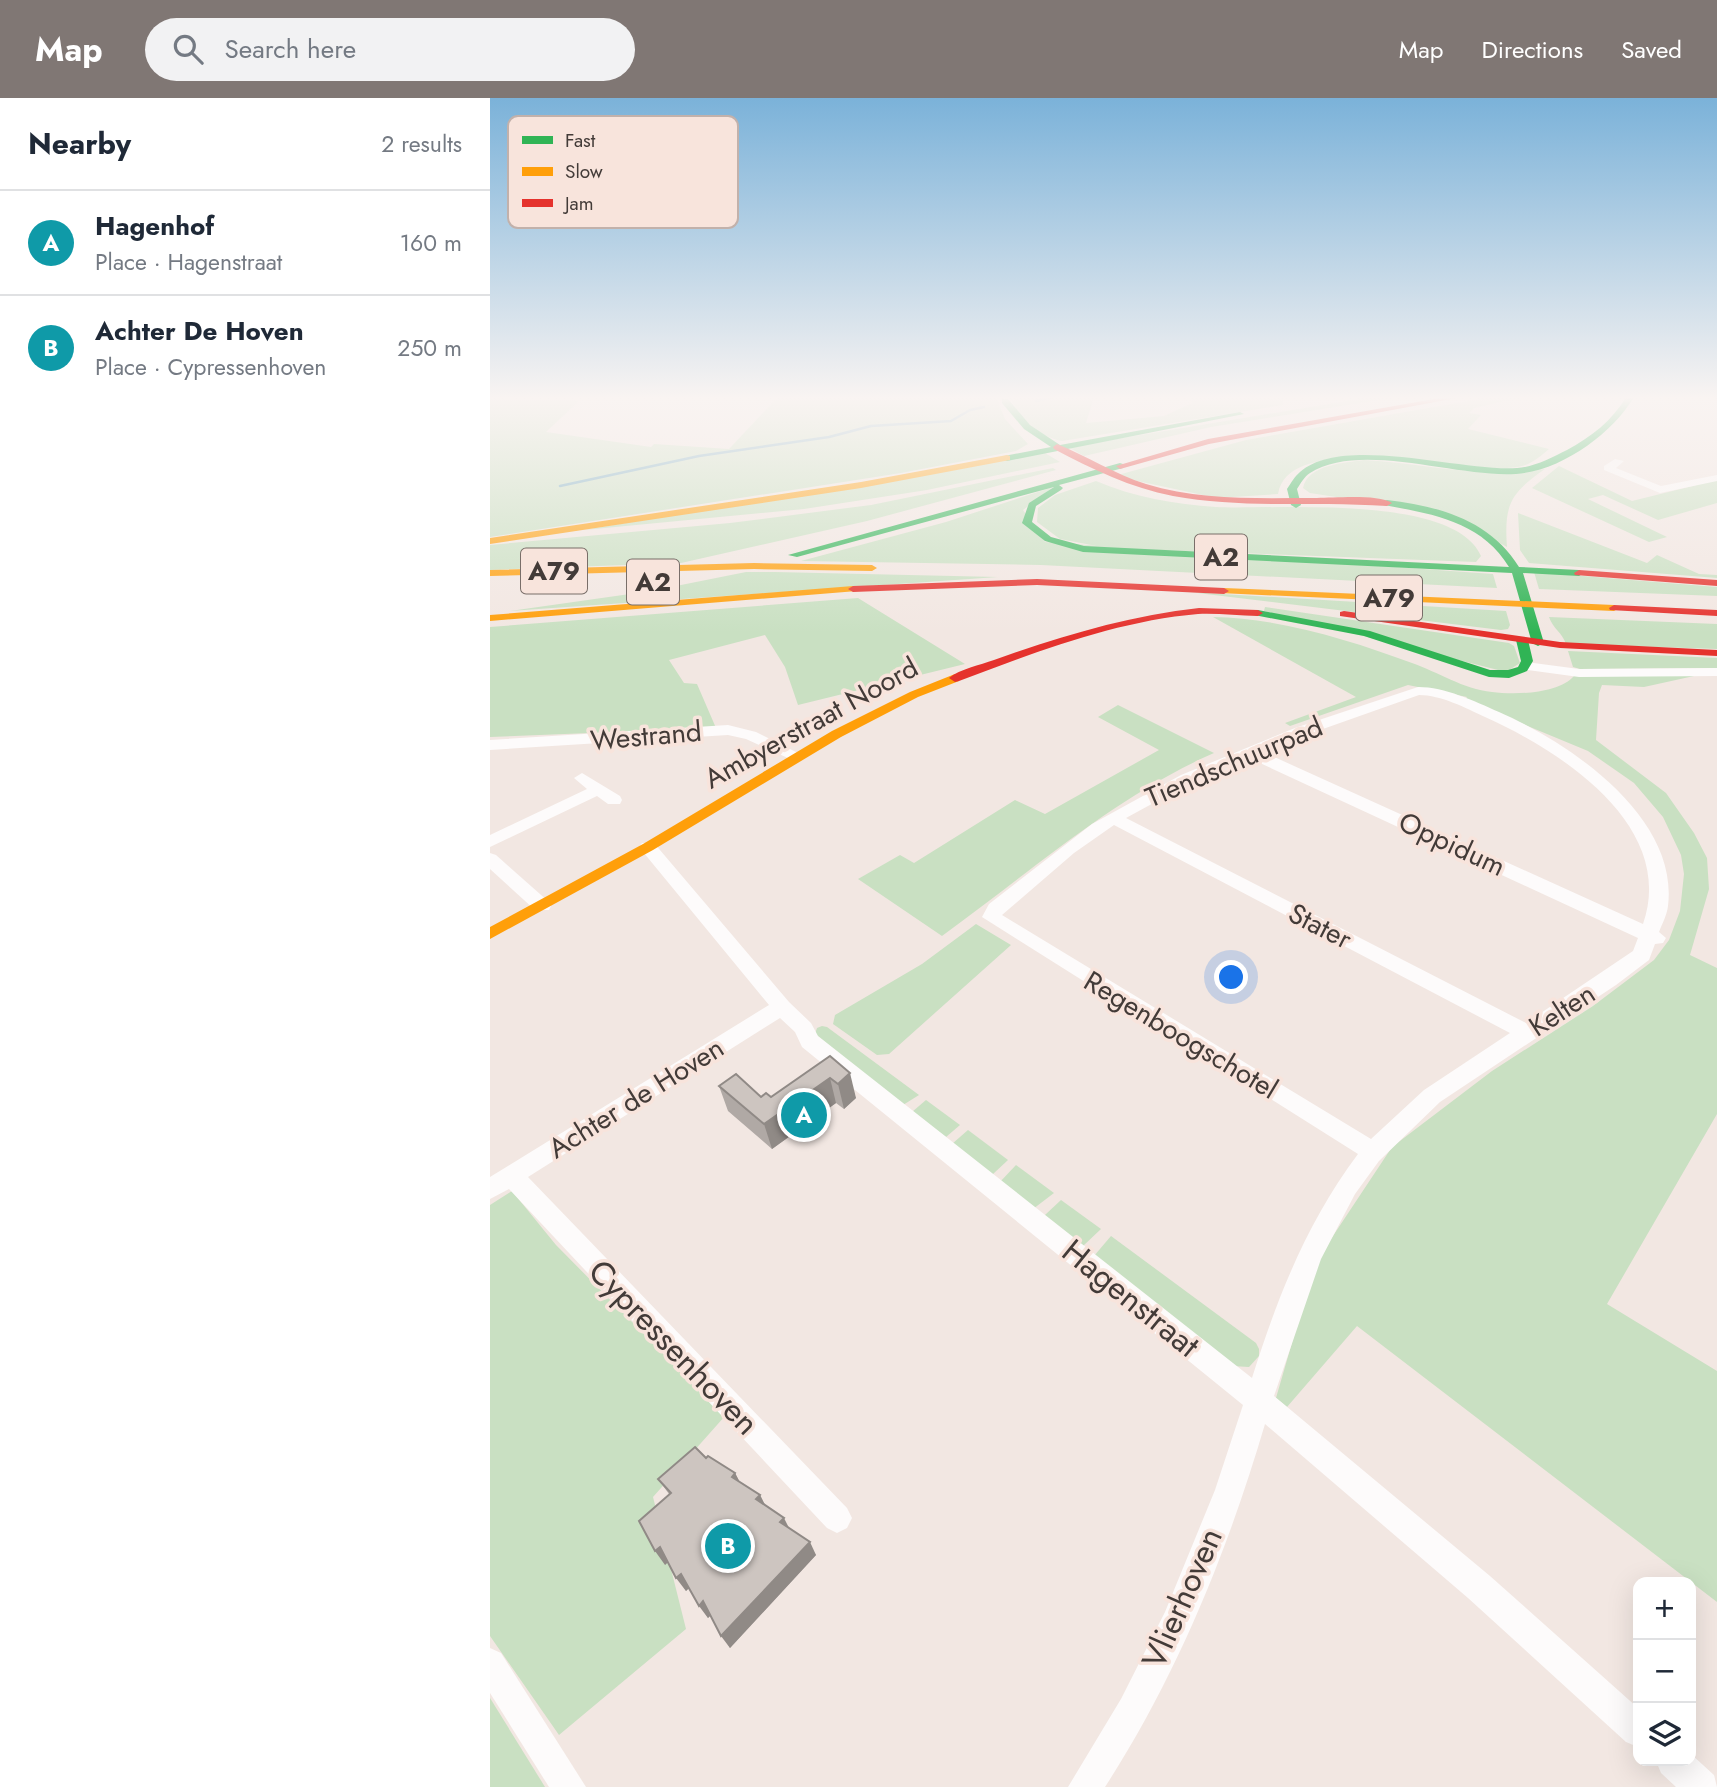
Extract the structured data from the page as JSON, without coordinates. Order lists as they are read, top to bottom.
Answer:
{
  "streets": {
    "main road": ["A2", "A79", "Ambyerstraat Noord"],
    "street": [
      "Westrand",
      "Tiendschuurpad",
      "Oppidum",
      "Stater",
      "Kelten",
      "Regenboogschotel",
      "Achter de Hoven",
      "Hagenstraat",
      "Cypressenhoven",
      "Vlierhoven"
    ]
  },
  "crossings": [
    ["A2", "A79"],
    ["Ambyerstraat Noord", "Westrand"],
    ["Ambyerstraat Noord", "Hagenstraat"],
    ["Tiendschuurpad", "Oppidum"],
    ["Tiendschuurpad", "Stater"],
    ["Tiendschuurpad", "Regenboogschotel"],
    ["Oppidum", "Kelten"],
    ["Stater", "Kelten"],
    ["Kelten", "Regenboogschotel"],
    ["Kelten", "Hagenstraat"],
    ["Kelten", "Vlierhoven"],
    ["Achter de Hoven", "Hagenstraat"],
    ["Achter de Hoven", "Cypressenhoven"],
    ["Hagenstraat", "Vlierhoven"]
  ],
  "legend": ["Fast", "Slow", "Jam"],
  "page": {
    "header": "Map",
    "search": "Search here",
    "nav": ["Map", "Directions", "Saved"],
    "heading": ["Nearby", "2 results"],
    "list": [
      {
        "mark": "A",
        "name": "Hagenhof",
        "note": "Place · Hagenstraat",
        "value": "160 m"
      },
      {
        "mark": "B",
        "name": "Achter De Hoven",
        "note": "Place · Cypressenhoven",
        "value": "250 m"
      }
    ],
    "pins": ["A", "B"],
    "map_buttons": ["+", "−"]
  }
}
